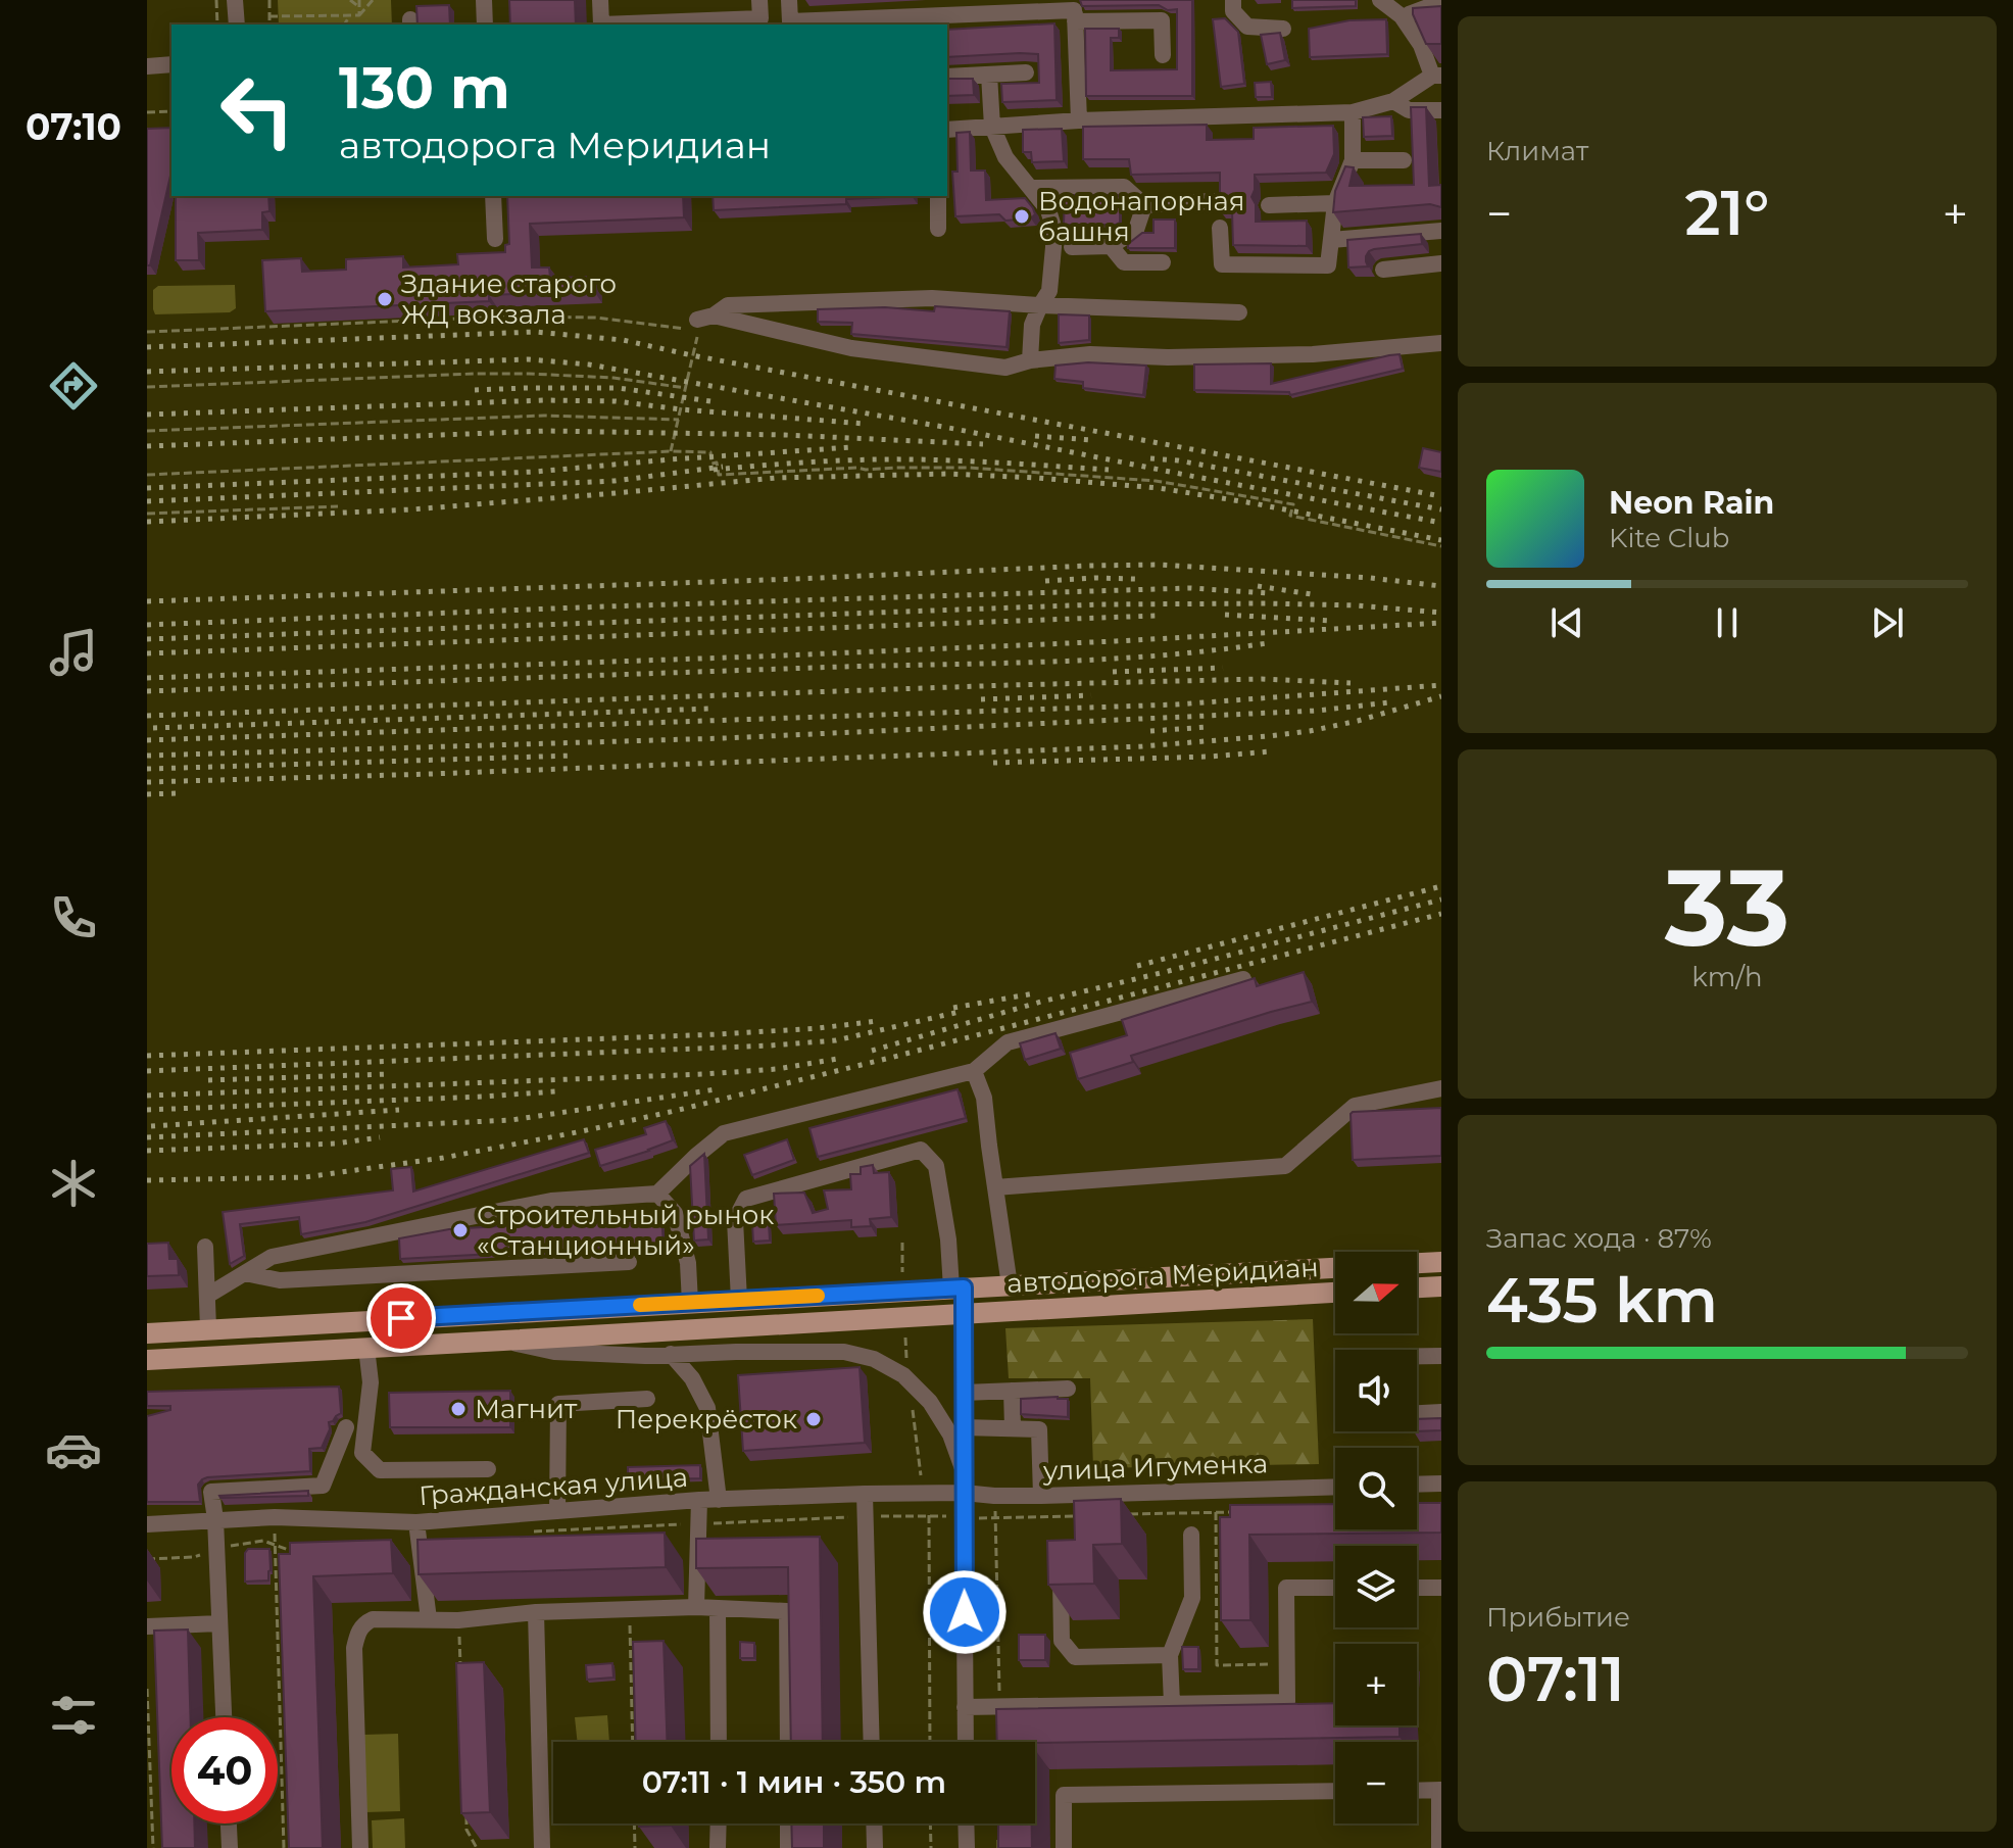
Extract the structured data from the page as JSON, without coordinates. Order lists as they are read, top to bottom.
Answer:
{
  "streets": {
    "main road": ["автодорога Меридиан"],
    "street": ["улица Игуменка", "Гражданская улица"]
  },
  "crossings": [
    ["улица Игуменка", "Гражданская улица"]
  ],
  "places": [
    "Водонапорная башня",
    "Здание старого ЖД вокзала",
    "Строительный рынок «Станционный»",
    "Магнит",
    "Перекрёсток"
  ],
  "north": "right",
  "page": {
    "tabs": "07:10",
    "tile": [
      "Климат",
      ["33", "km/h"],
      ["Запас хода · 87%", "435 km"],
      ["Прибытие", "07:11"]
    ],
    "turn": ["130 m", "автодорога Меридиан"],
    "heat": ["−", "21°", "+"],
    "song": ["Neon Rain", "Kite Club"],
    "map_buttons": ["+", "−"],
    "limit": "40",
    "trip": "07:11 · 1 мин · 350 m"
  }
}
